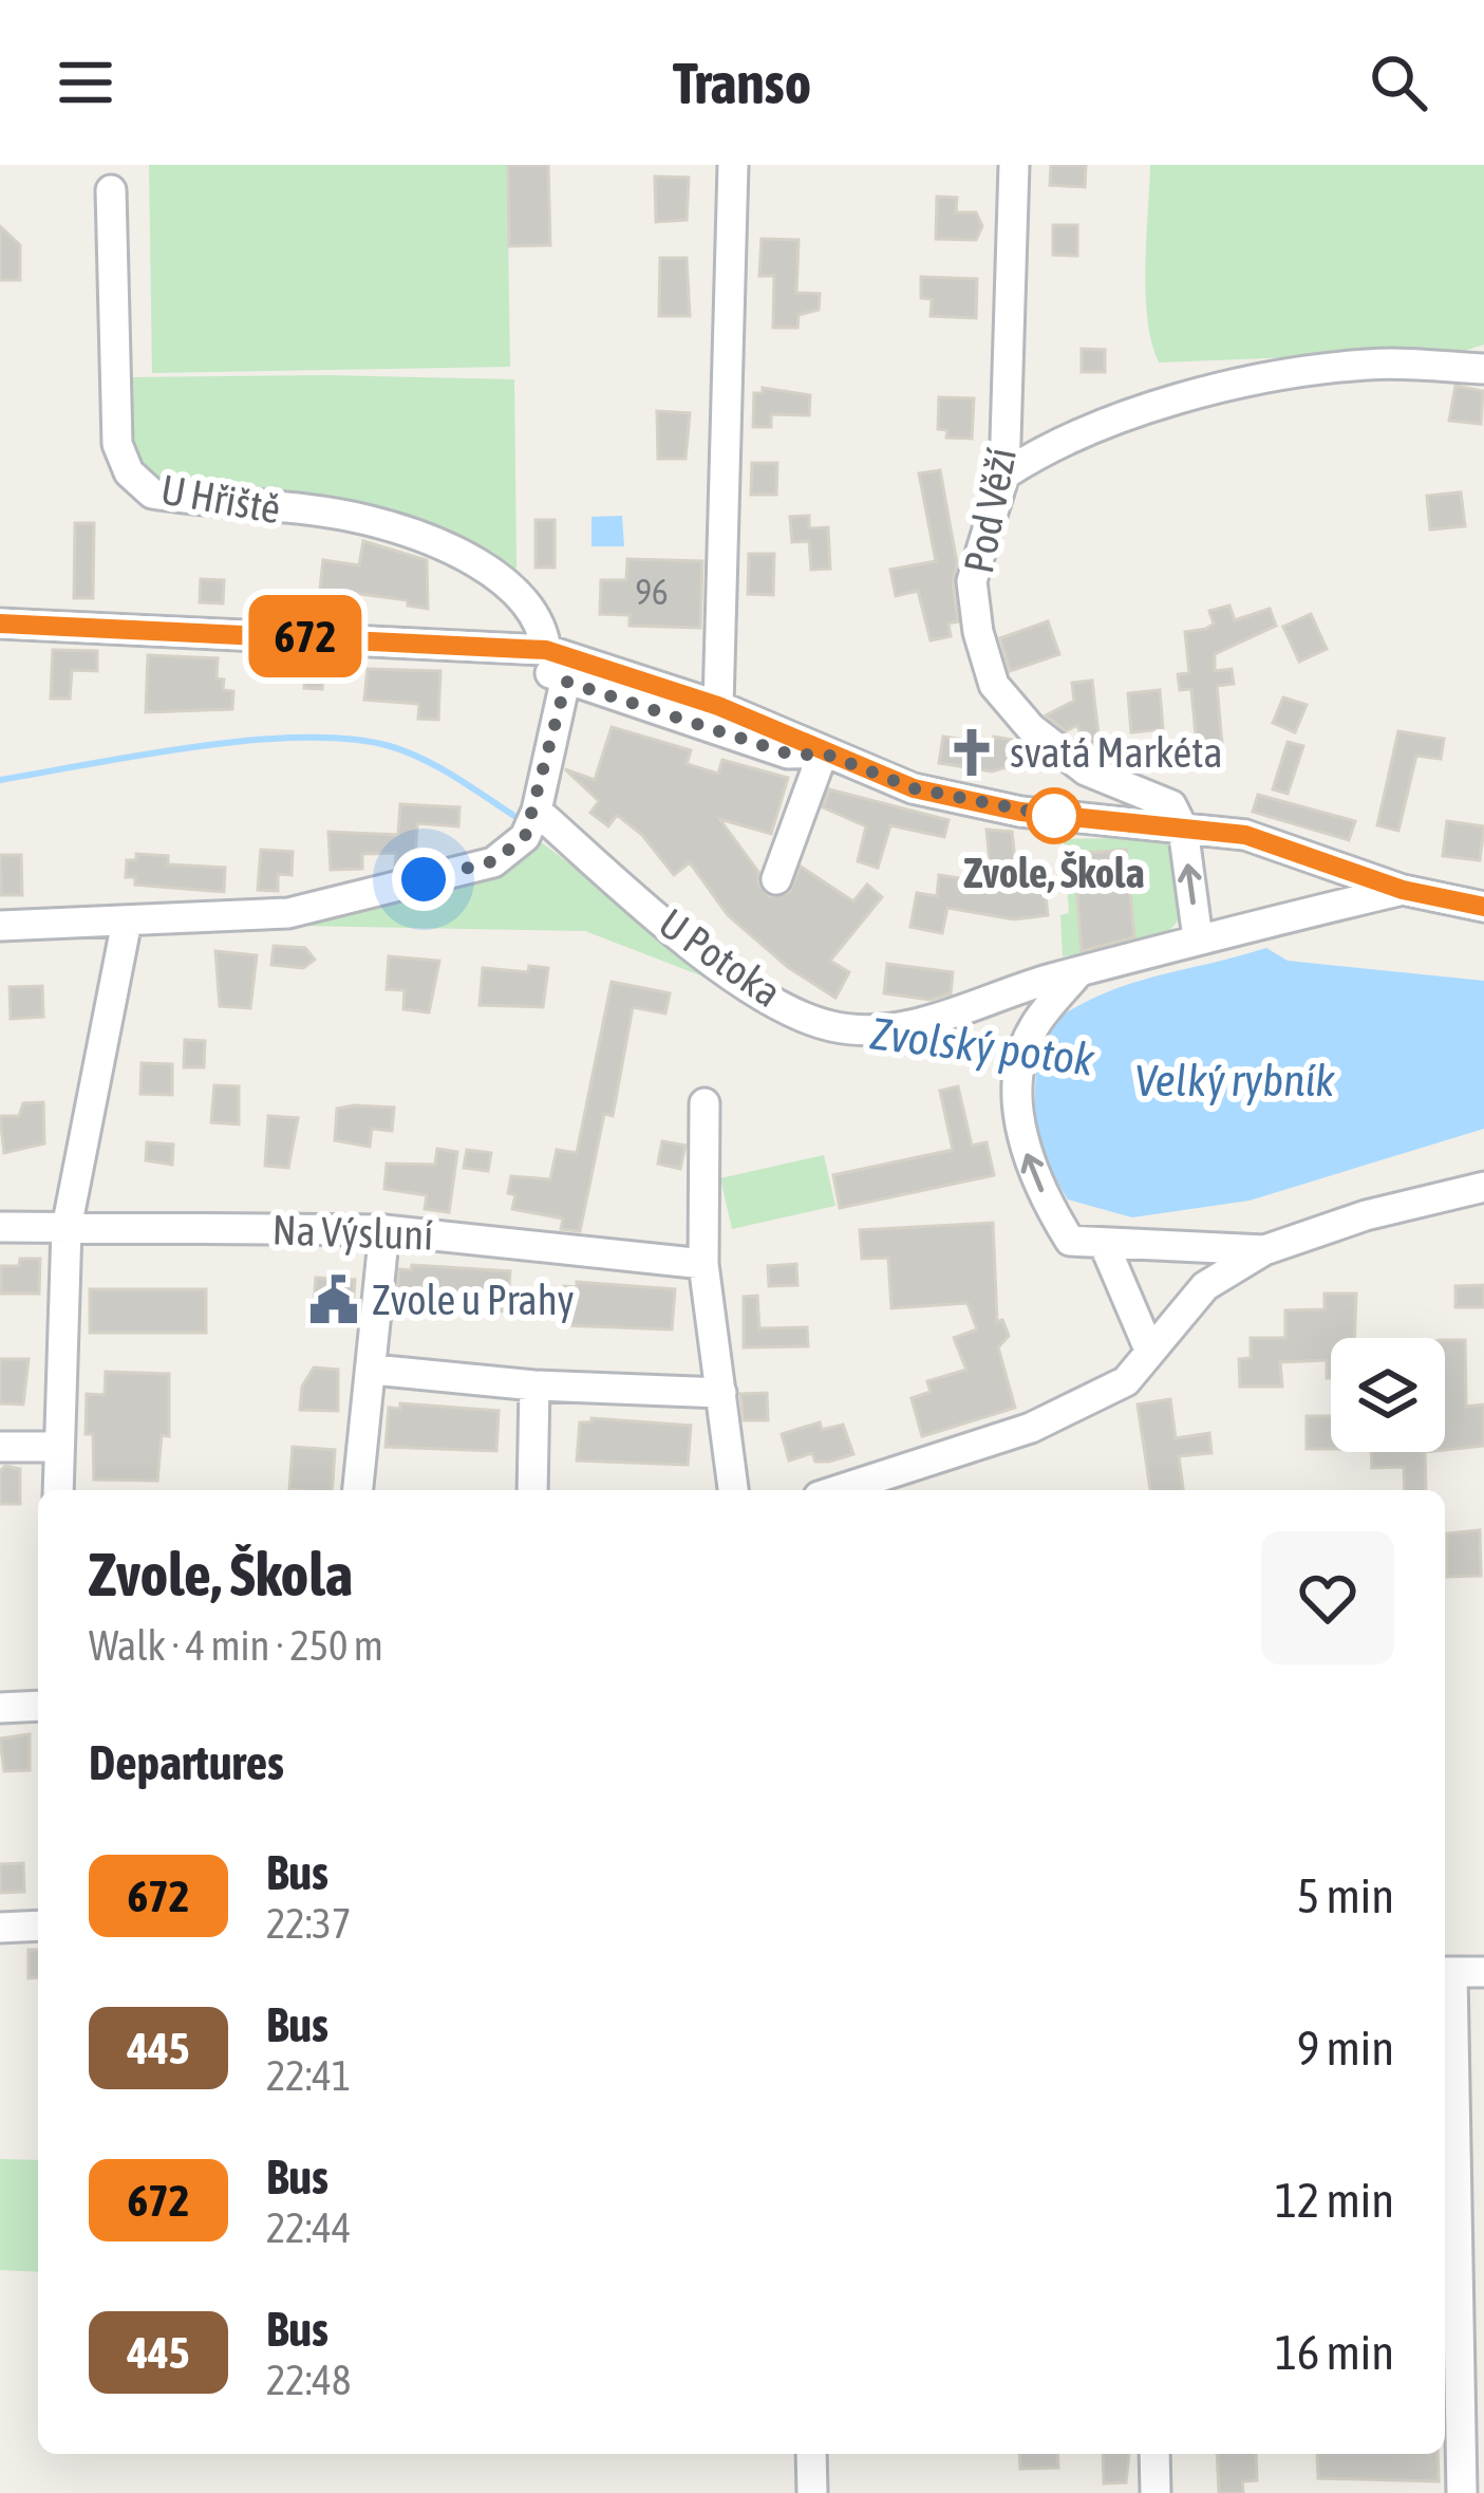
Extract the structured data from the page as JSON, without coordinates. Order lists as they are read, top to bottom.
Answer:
{
  "streets": {
    "street": [
      "U Hřiště",
      "Pod Věží",
      "U Potoka",
      "Na Výsluní"
    ]
  },
  "water": ["Zvolský potok", "Velký rybník"],
  "places": {
    "church": ["svatá Markéta"],
    "other": ["Zvole, Škola"],
    "public building": ["Zvole u Prahy"]
  },
  "lines": ["bus line 672"],
  "house_numbers": ["96"],
  "page": {
    "header": "Transo",
    "on_map": "672",
    "heading": [
      ["Zvole, Škola", "Walk · 4 min · 250 m"],
      "Departures"
    ],
    "list": [
      {
        "mark": "672",
        "name": "Bus",
        "note": "22:37",
        "value": "5 min"
      },
      {
        "mark": "445",
        "name": "Bus",
        "note": "22:41",
        "value": "9 min"
      },
      {
        "mark": "672",
        "name": "Bus",
        "note": "22:44",
        "value": "12 min"
      },
      {
        "mark": "445",
        "name": "Bus",
        "note": "22:48",
        "value": "16 min"
      }
    ]
  }
}
